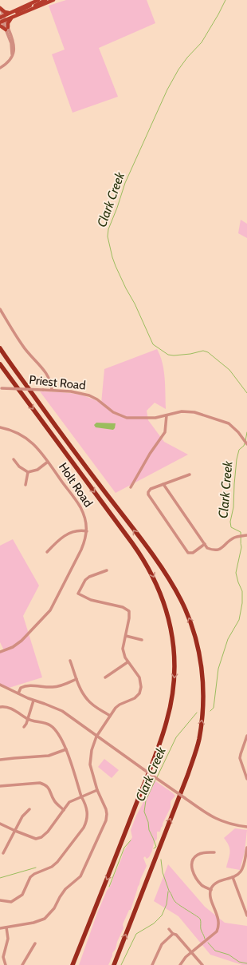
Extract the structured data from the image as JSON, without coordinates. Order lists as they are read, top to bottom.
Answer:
{
  "streets": {
    "street": ["Priest Road", "Holt Road"]
  },
  "water": ["Clark Creek"]
}
